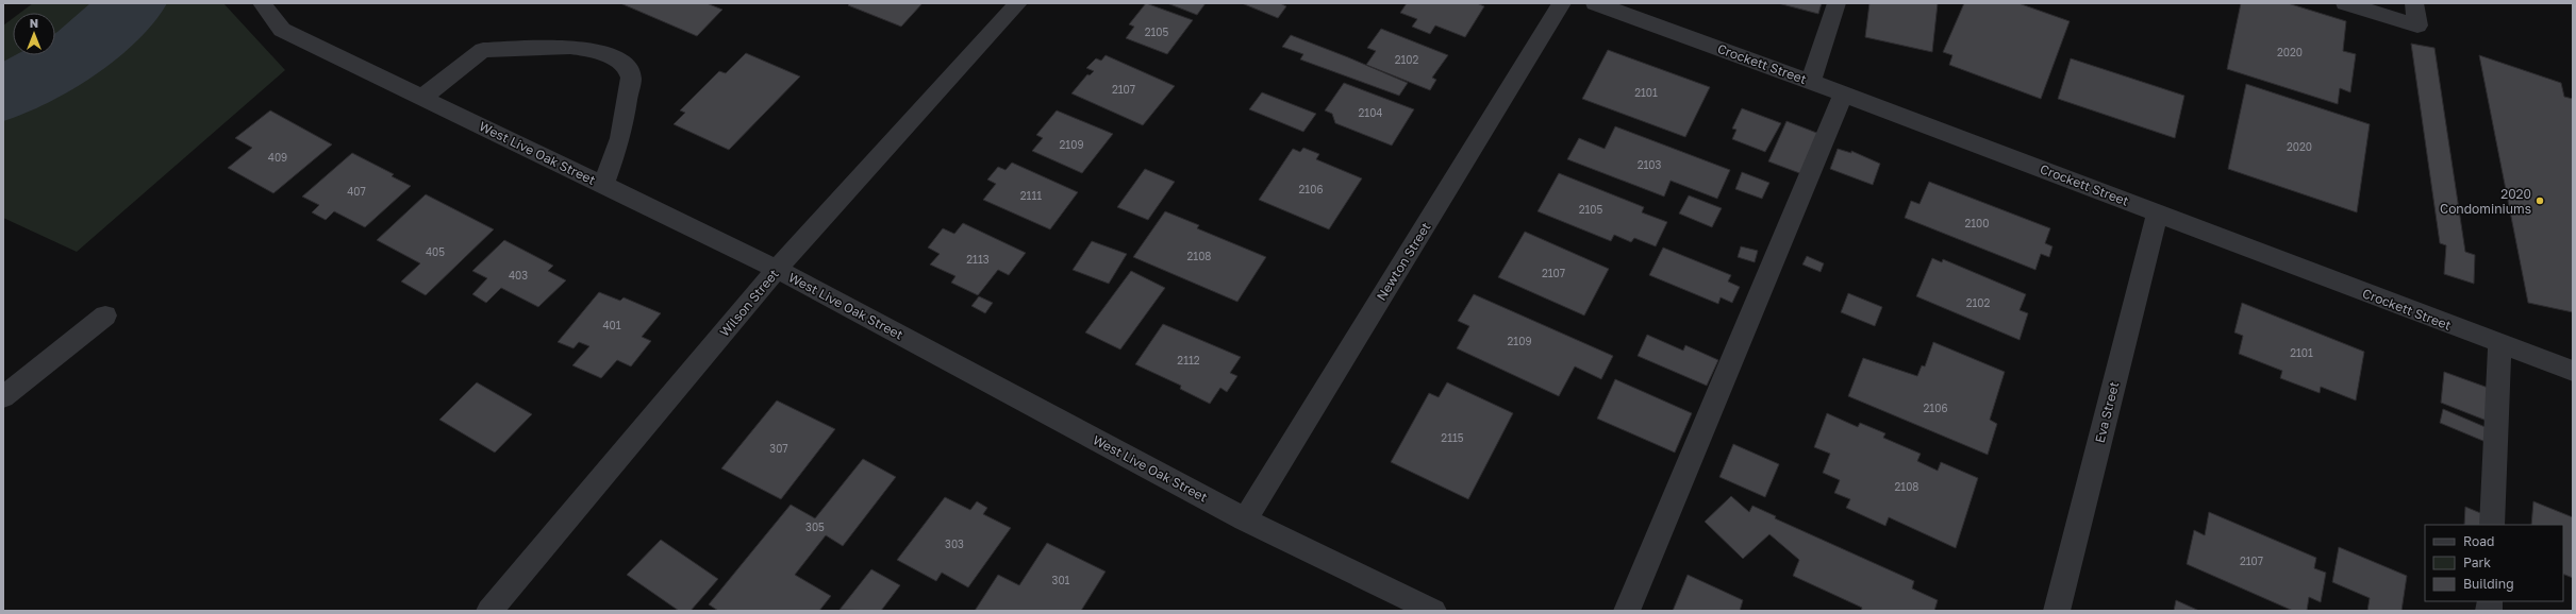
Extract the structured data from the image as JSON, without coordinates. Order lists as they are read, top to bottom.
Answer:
{
  "streets": {
    "street": [
      "Crockett Street",
      "West Live Oak Street",
      "Newton Street",
      "Wilson Street",
      "Eva Street"
    ]
  },
  "crossings": [
    ["Crockett Street", "Eva Street"],
    ["West Live Oak Street", "Newton Street"],
    ["West Live Oak Street", "Wilson Street"]
  ],
  "places": ["2020 Condominiums"],
  "house_numbers": [
    "2105",
    "2020",
    "2102",
    "2107",
    "2101",
    "2104",
    "2109",
    "2020",
    "409",
    "2103",
    "2106",
    "407",
    "2111",
    "2105",
    "2100",
    "405",
    "2108",
    "2113",
    "2107",
    "403",
    "2102",
    "401",
    "2109",
    "2101",
    "2112",
    "2106",
    "2115",
    "307",
    "2108",
    "305",
    "303",
    "2107",
    "301"
  ],
  "legend": ["Road", "Park", "Building"],
  "north": "top"
}
